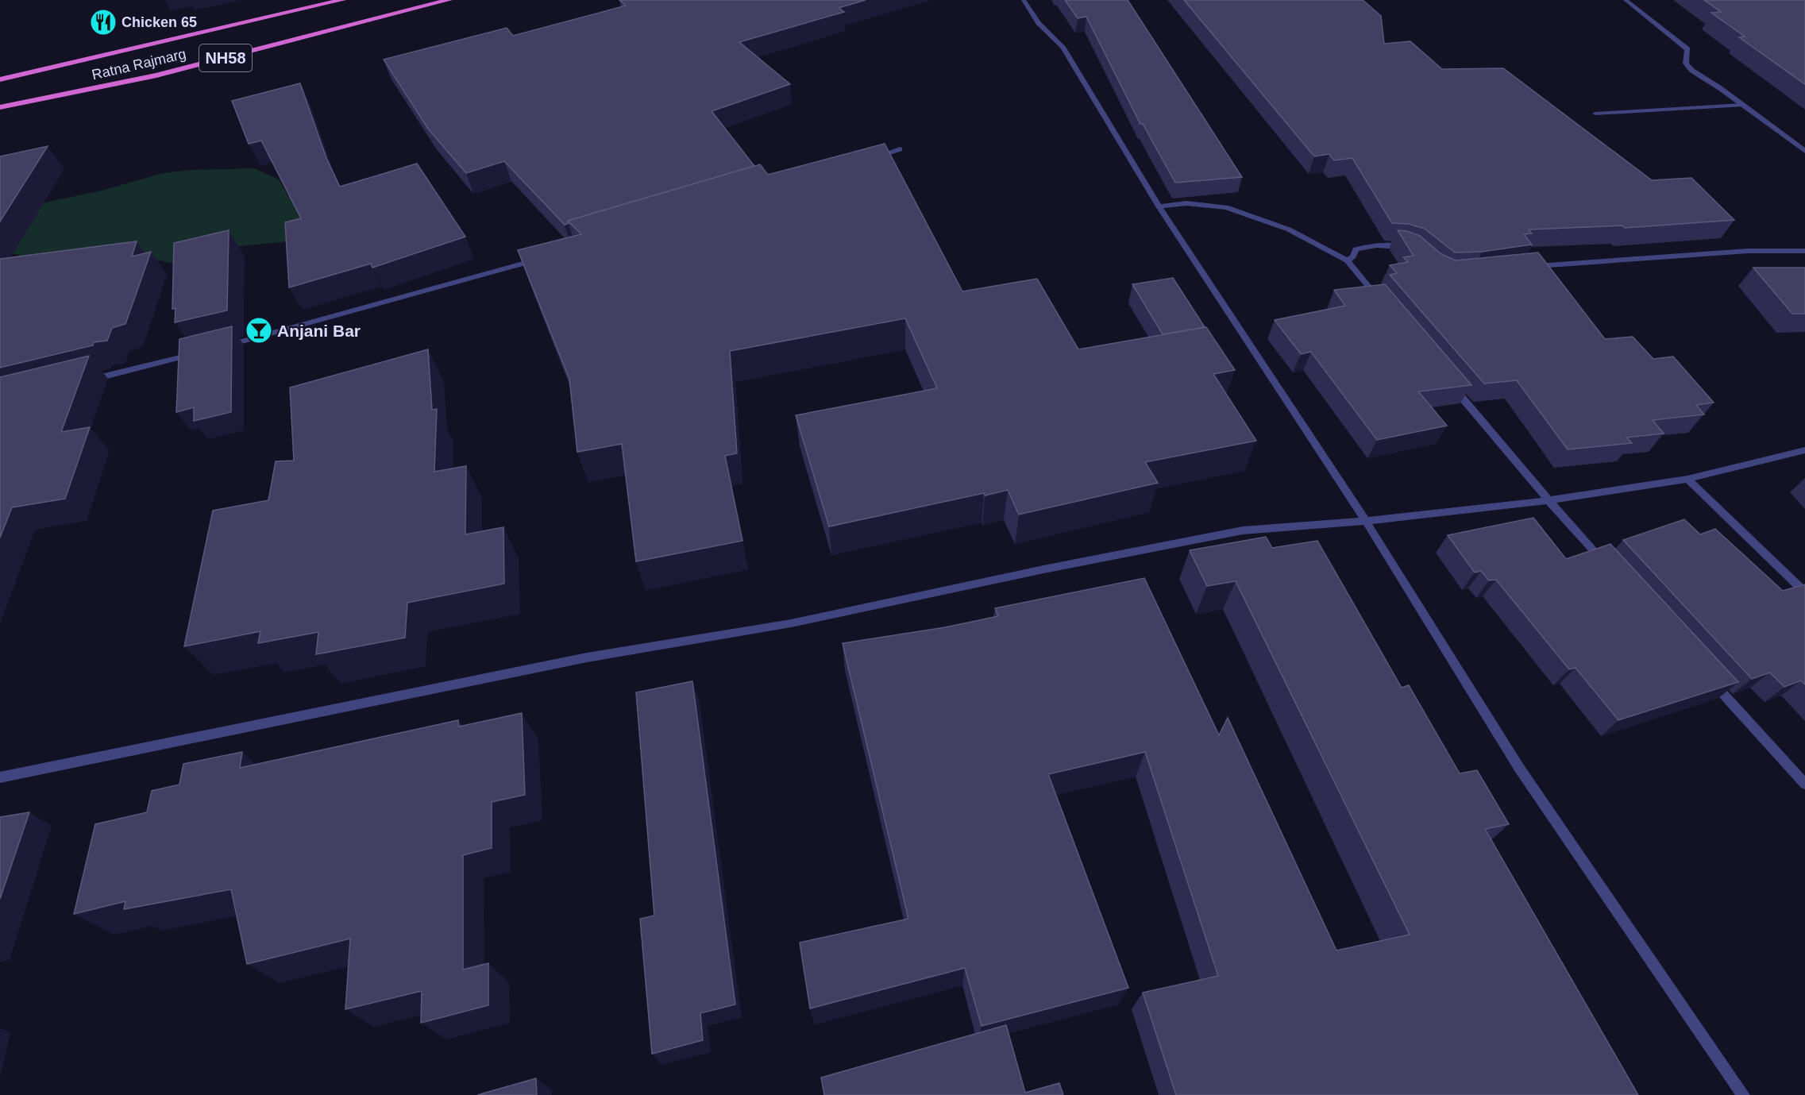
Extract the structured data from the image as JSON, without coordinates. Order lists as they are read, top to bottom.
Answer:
{
  "streets": {
    "highway": ["NH58", "Ratna Rajmarg"]
  },
  "places": {
    "restaurant": ["Chicken 65"],
    "bar": ["Anjani Bar"]
  }
}
